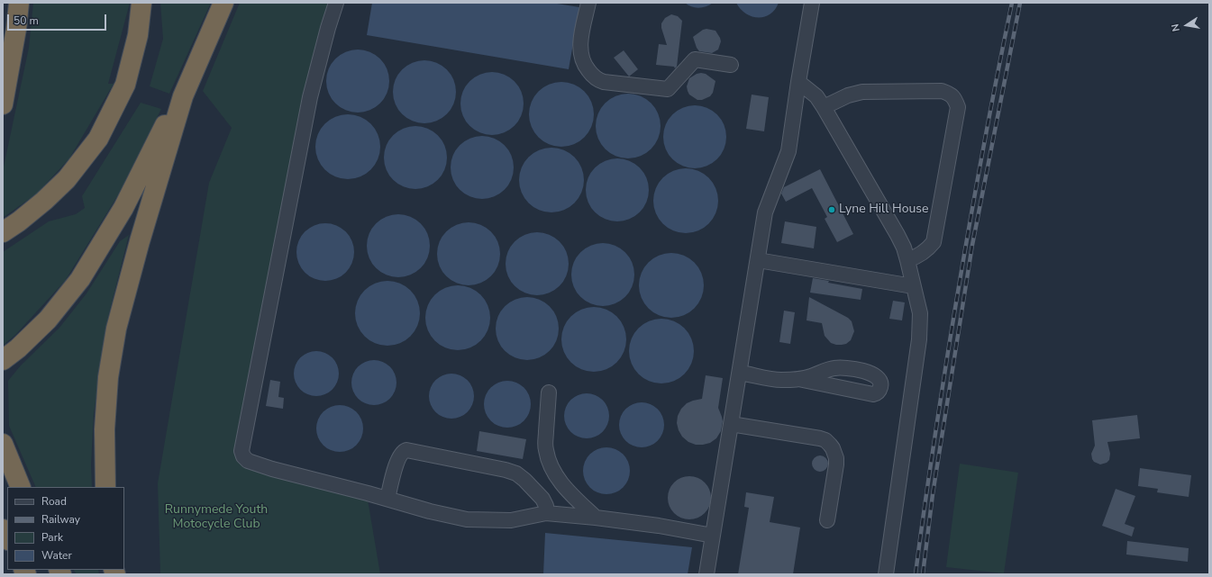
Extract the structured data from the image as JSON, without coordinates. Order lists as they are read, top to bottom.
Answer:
{
  "parks": ["Runnymede Youth Motocycle Club"],
  "places": ["Lyne Hill House"],
  "legend": [
    "Road",
    "Railway",
    "Park",
    "Water"
  ],
  "scale_bar": "50 m",
  "north": "left"
}
